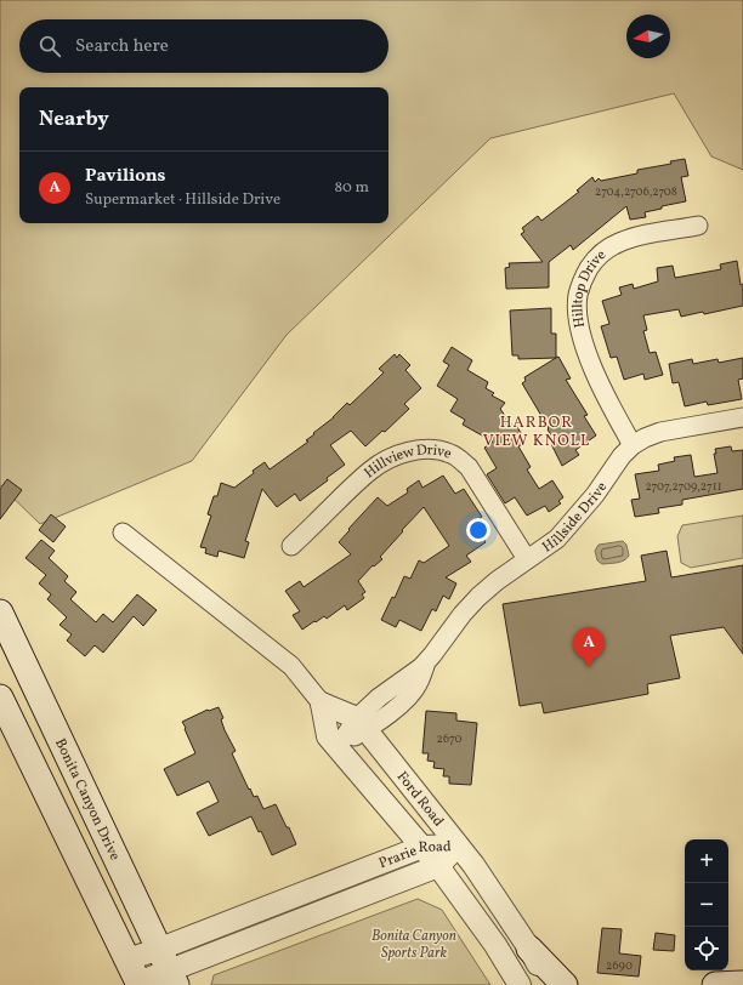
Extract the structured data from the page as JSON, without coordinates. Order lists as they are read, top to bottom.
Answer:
{
  "streets": {
    "main road": ["Bonita Canyon Drive"],
    "street": [
      "Hilltop Drive",
      "Hillview Drive",
      "Hillside Drive",
      "Ford Road",
      "Prarie Road"
    ]
  },
  "crossings": [
    ["Hilltop Drive", "Hillside Drive"],
    ["Hillview Drive", "Hillside Drive"],
    ["Hillside Drive", "Ford Road"],
    ["Bonita Canyon Drive", "Prarie Road"],
    ["Ford Road", "Prarie Road"]
  ],
  "districts": ["HARBOR VIEW KNOLL"],
  "parks": ["Bonita Canyon Sports Park"],
  "house_numbers": [
    "2704,2706,2708",
    "2707,2709,2711",
    "2670",
    "2690"
  ],
  "north": "left",
  "page": {
    "search": "Search here",
    "heading": "Nearby",
    "list": [
      {
        "mark": "A",
        "name": "Pavilions",
        "note": "Supermarket · Hillside Drive",
        "value": "80 m"
      }
    ],
    "pins": "A",
    "map_buttons": ["+", "−"]
  }
}
